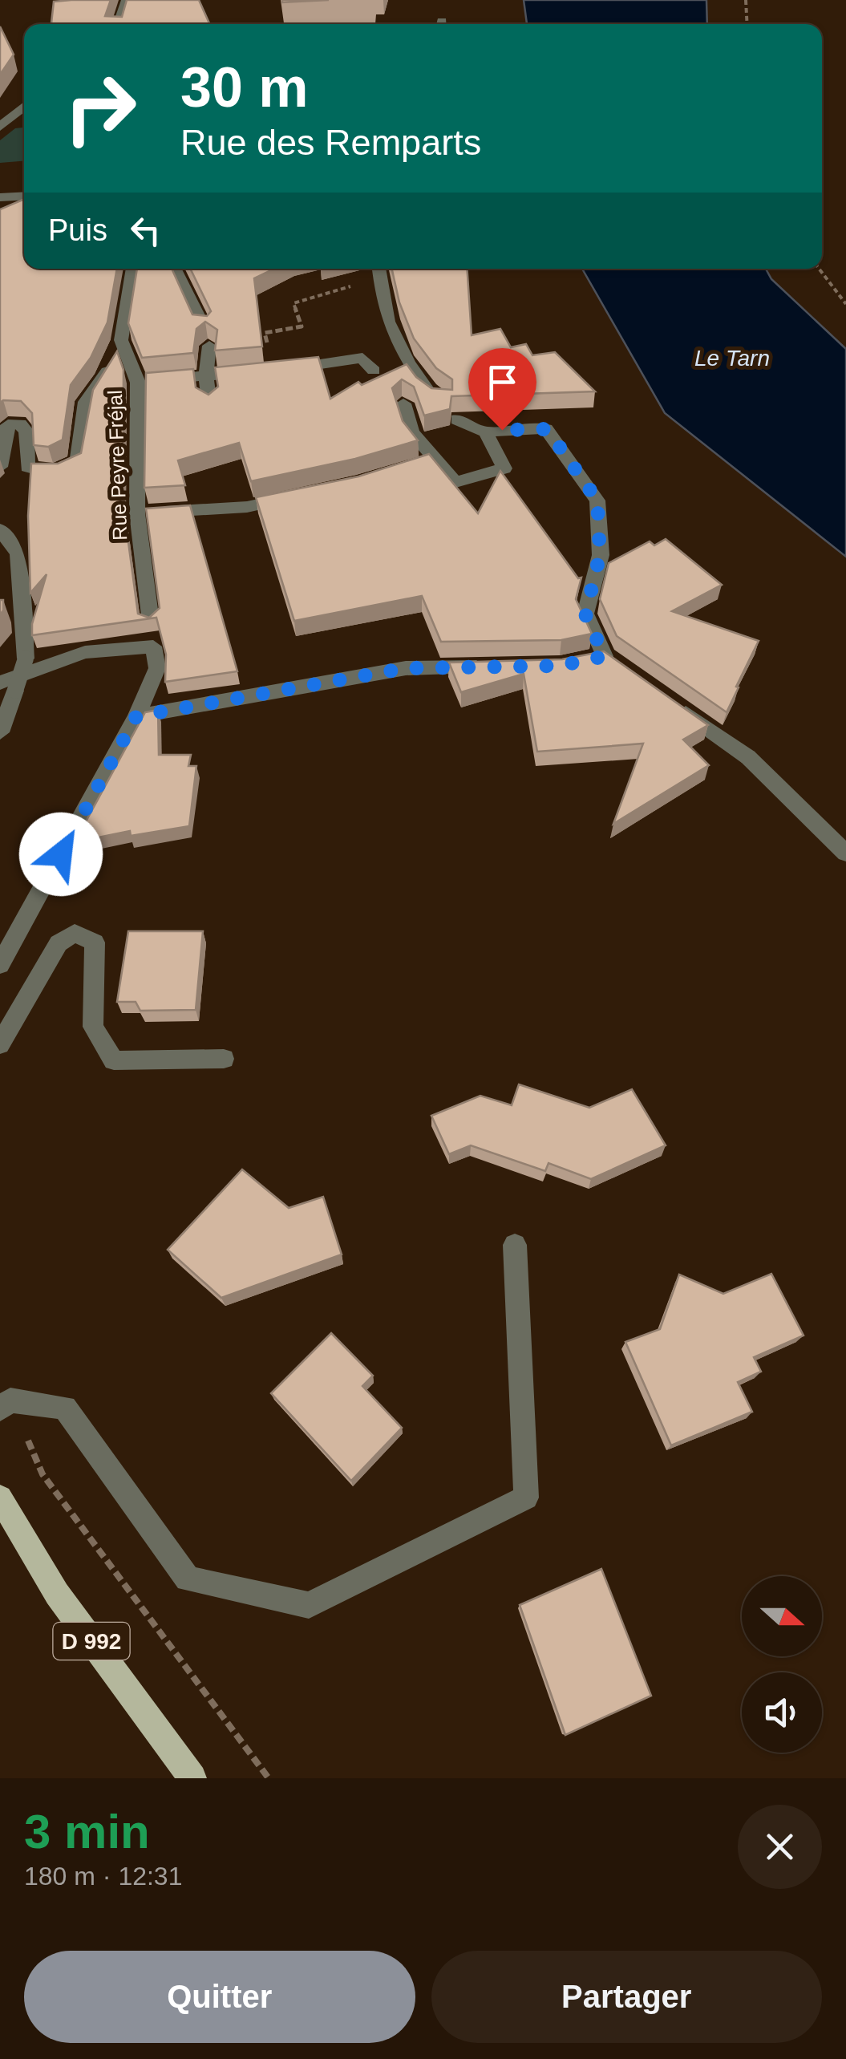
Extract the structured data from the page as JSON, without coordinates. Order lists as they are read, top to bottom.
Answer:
{
  "streets": {
    "main road": ["D 992"],
    "street": ["Rue Peyre Fréjal"]
  },
  "water": ["Le Tarn"],
  "north": "right",
  "page": {
    "turn": ["30 m", "Rue des Remparts"],
    "then": "Puis",
    "heading": ["3 min", "180 m · 12:31"],
    "buttons": ["Quitter", "Partager"]
  }
}
